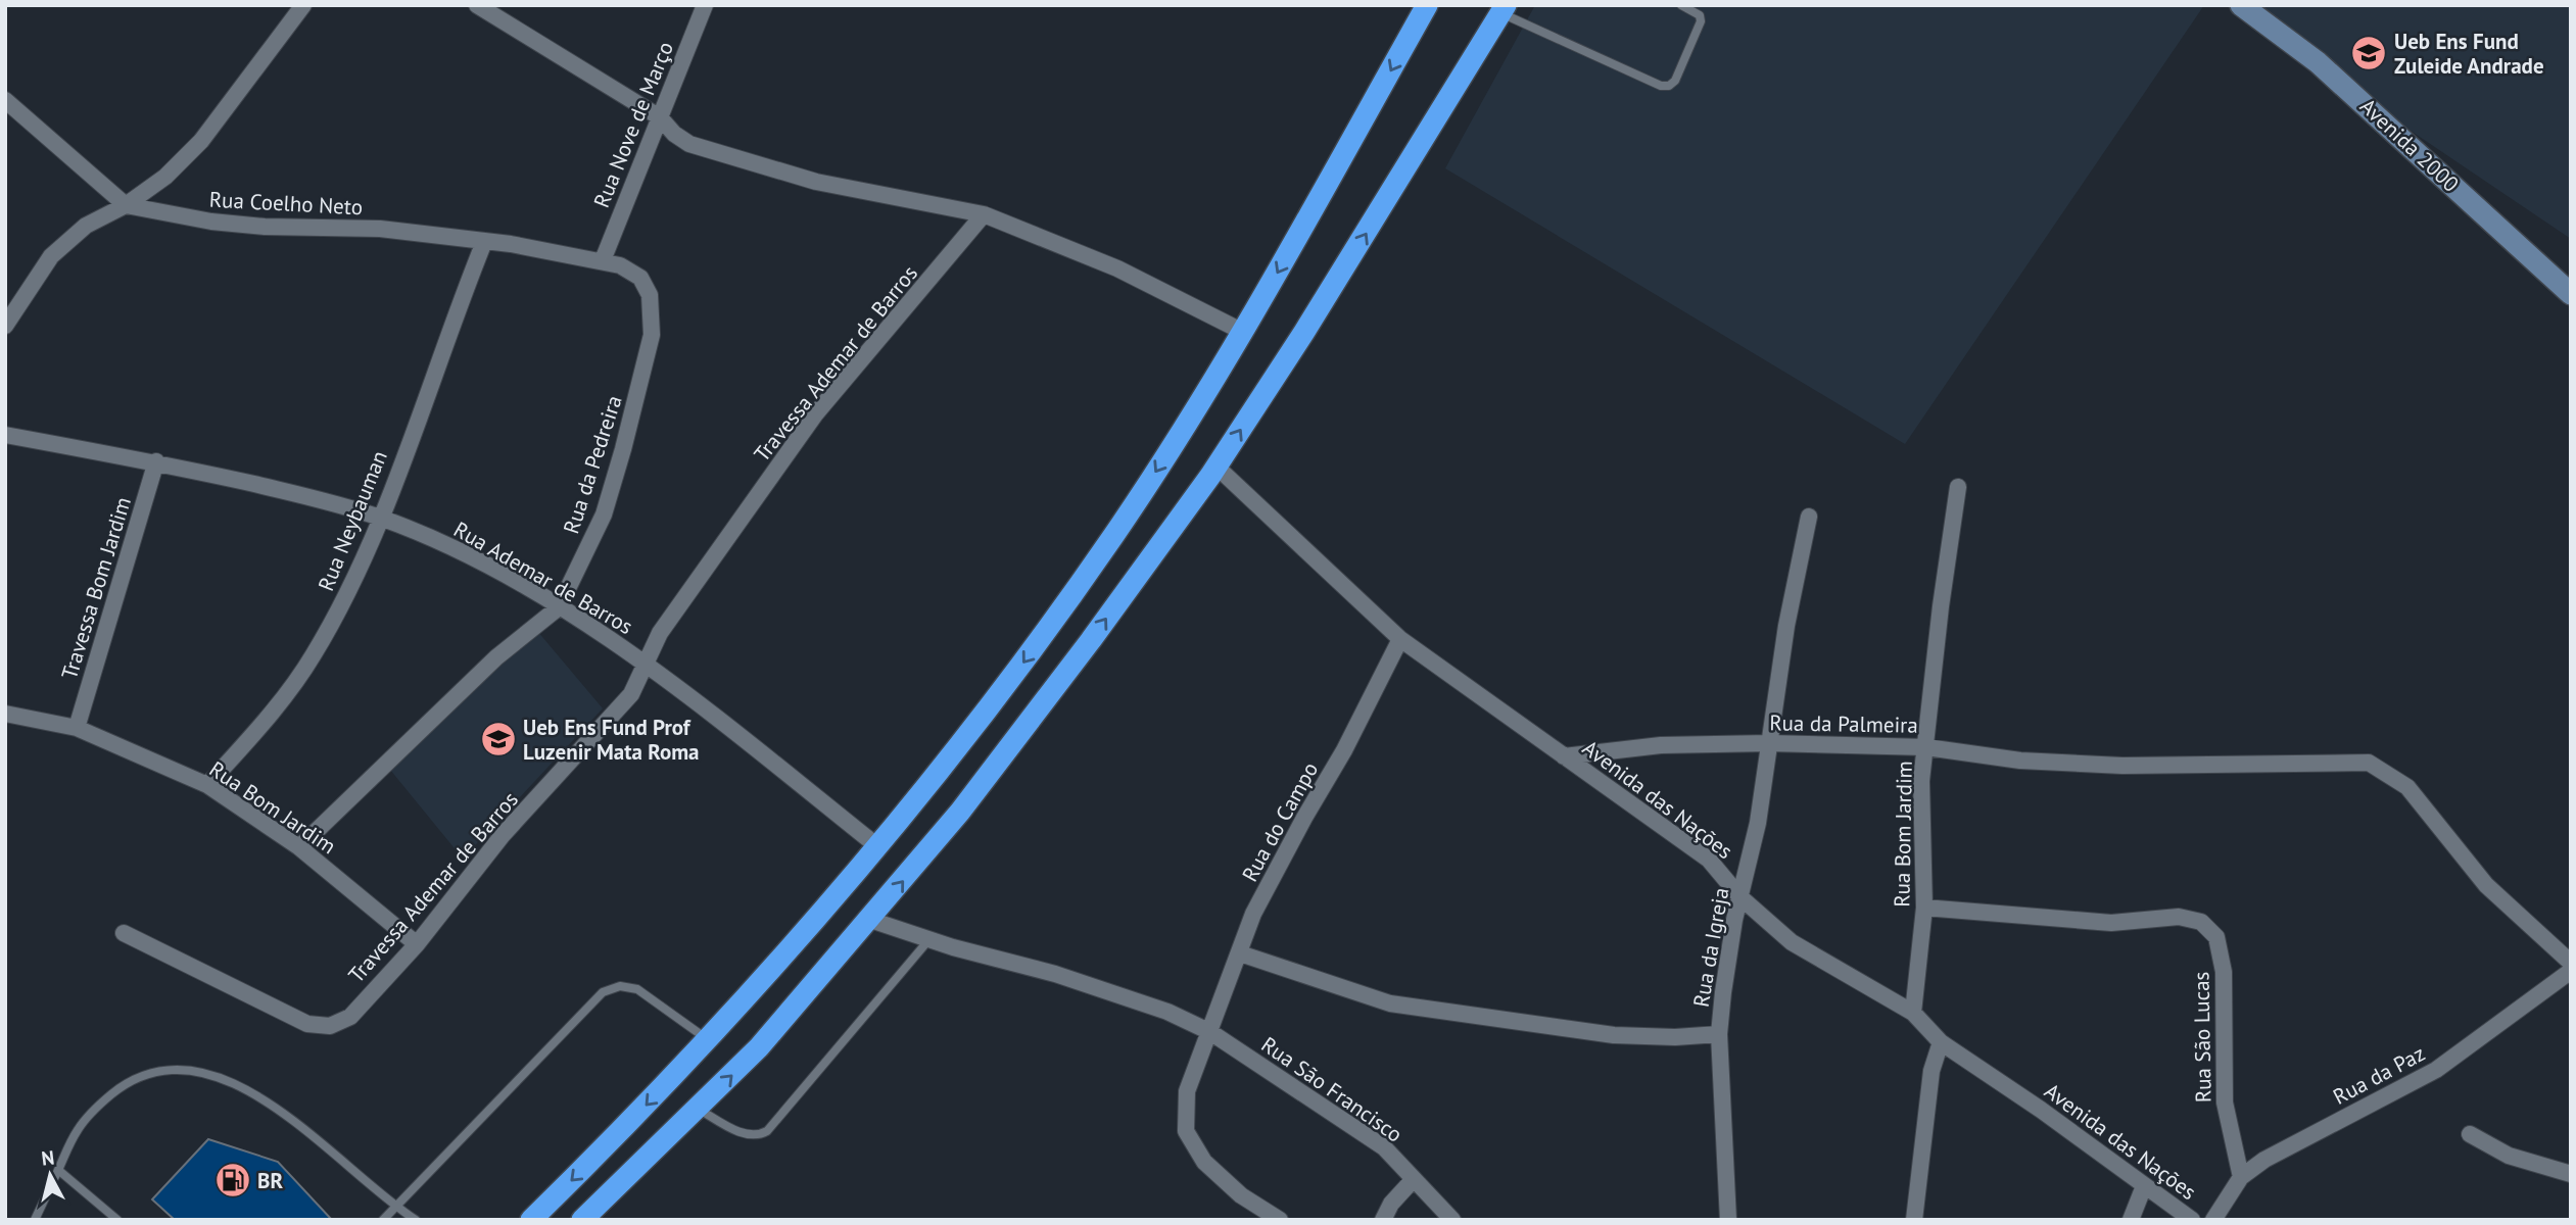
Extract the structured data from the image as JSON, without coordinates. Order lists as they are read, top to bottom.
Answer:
{
  "streets": {
    "street": [
      "Rua Nove de Março",
      "Avenida 2000",
      "Rua Coelho Neto",
      "Travessa Ademar de Barros",
      "Rua da Pedreira",
      "Rua Neybauman",
      "Rua Ademar de Barros",
      "Travessa Bom Jardim",
      "Rua da Palmeira",
      "Avenida das Nações",
      "Rua Bom Jardim",
      "Rua do Campo",
      "Rua da Igreja",
      "Rua São Lucas",
      "Rua da Paz",
      "Rua São Francisco"
    ]
  },
  "crossings": [
    ["Rua Nove de Março", "Rua Coelho Neto"],
    ["Rua Nove de Março", "Rua da Pedreira"],
    ["Rua Coelho Neto", "Rua da Pedreira"],
    ["Rua Coelho Neto", "Rua Neybauman"],
    ["Travessa Ademar de Barros", "Rua Ademar de Barros"],
    ["Travessa Ademar de Barros", "Rua Bom Jardim"],
    ["Rua da Pedreira", "Rua Ademar de Barros"],
    ["Rua da Pedreira", "Rua Bom Jardim"],
    ["Rua Neybauman", "Rua Ademar de Barros"],
    ["Rua Neybauman", "Rua Bom Jardim"],
    ["Rua Ademar de Barros", "Travessa Bom Jardim"],
    ["Travessa Bom Jardim", "Rua Bom Jardim"],
    ["Rua da Palmeira", "Avenida das Nações"],
    ["Rua da Palmeira", "Rua Bom Jardim"],
    ["Rua da Palmeira", "Rua da Igreja"],
    ["Avenida das Nações", "Rua Bom Jardim"],
    ["Avenida das Nações", "Rua do Campo"],
    ["Avenida das Nações", "Rua da Igreja"],
    ["Rua Bom Jardim", "Rua São Lucas"],
    ["Rua do Campo", "Rua São Francisco"],
    ["Rua São Lucas", "Rua da Paz"]
  ],
  "places": {
    "school or university": ["Ueb Ens Fund Zuleide Andrade", "Ueb Ens Fund Prof Luzenir Mata Roma"],
    "fuel station": ["BR"]
  },
  "north": "top"
}
